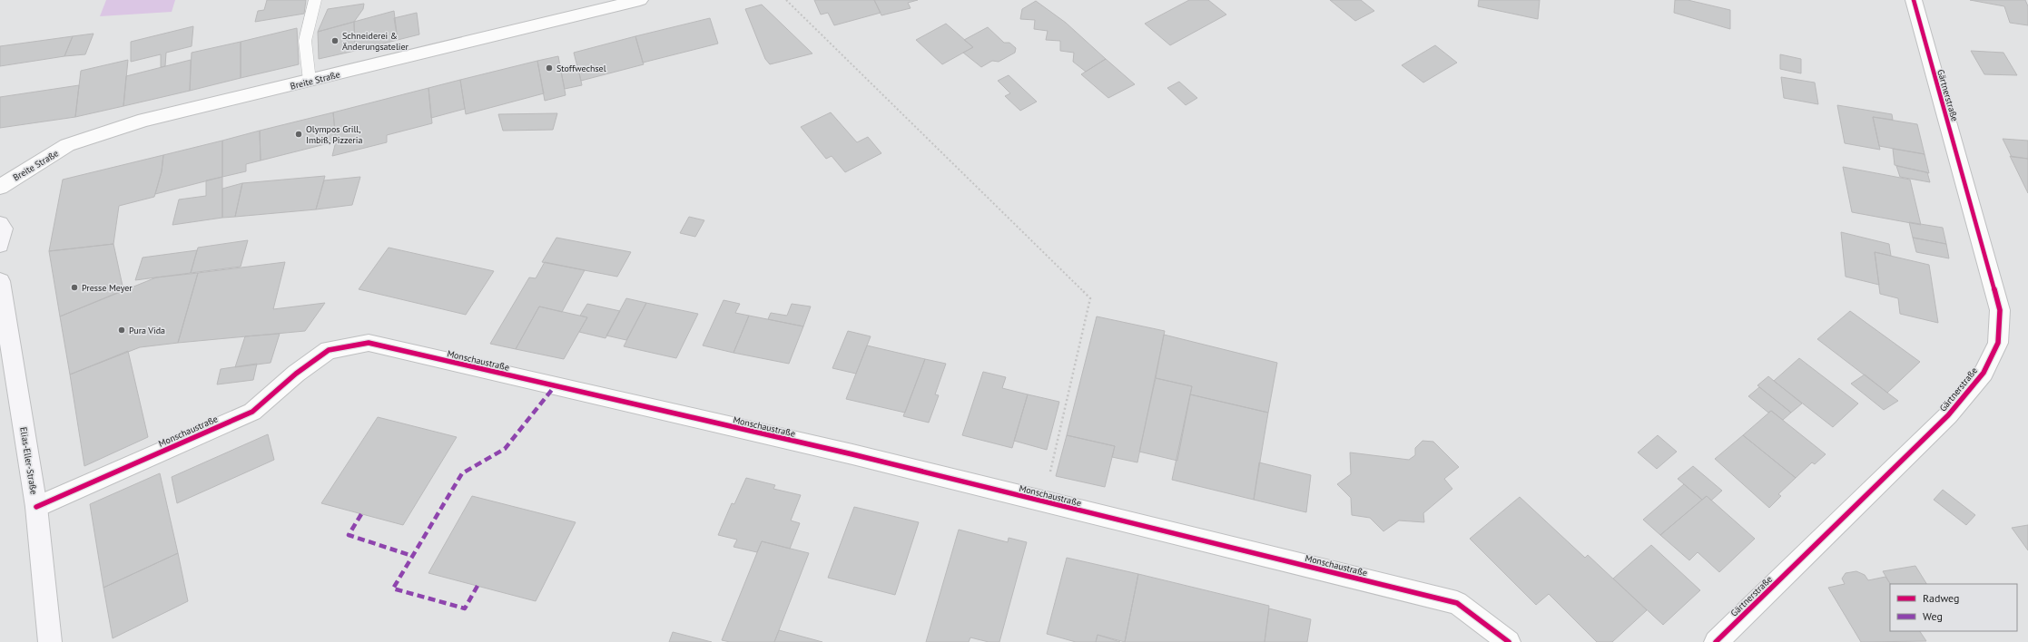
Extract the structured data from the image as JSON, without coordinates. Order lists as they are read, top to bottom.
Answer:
{
  "streets": {
    "main road": ["Elias-Eller-Straße"],
    "street": ["Breite Straße", "Gärtnerstraße", "Monschaustraße"]
  },
  "crossings": [
    ["Monschaustraße", "Elias-Eller-Straße"]
  ],
  "places": [
    "Schneiderei & Änderungsatelier",
    "Stoffwechsel",
    "Olympos Grill, Imbiß, Pizzeria",
    "Presse Meyer",
    "Pura Vida"
  ],
  "legend": ["Radweg", "Weg"]
}
